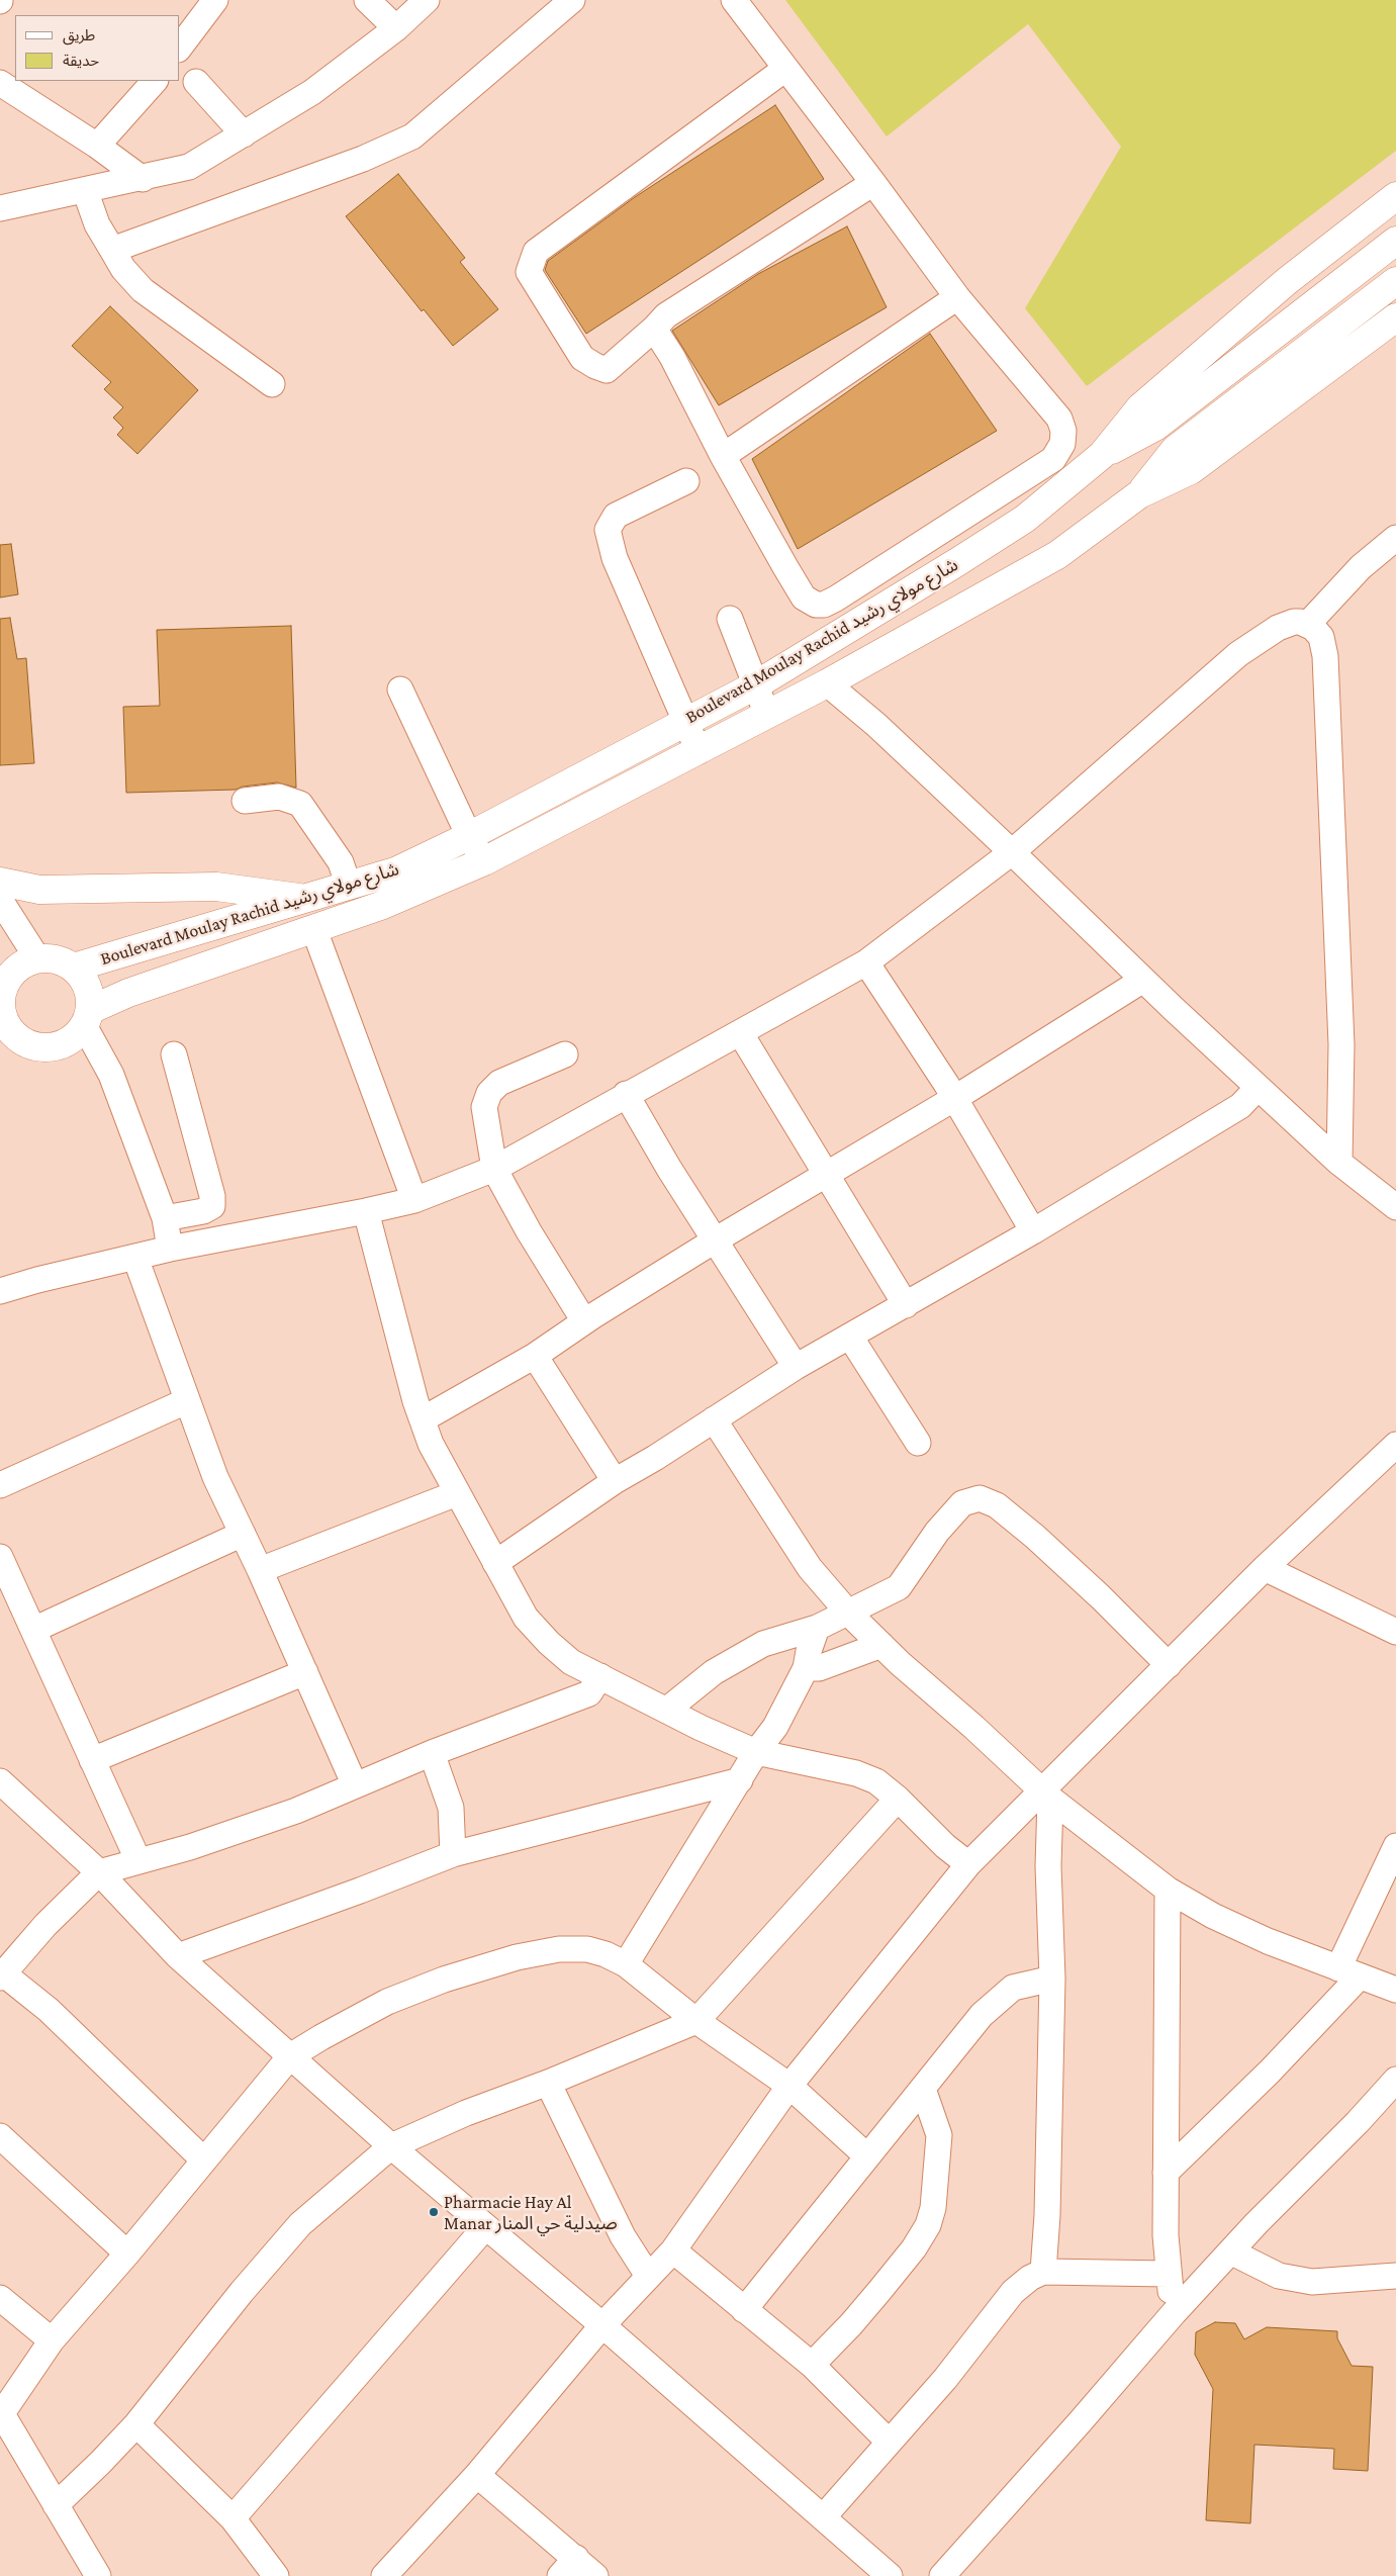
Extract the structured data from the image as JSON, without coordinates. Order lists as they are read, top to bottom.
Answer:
{
  "streets": {
    "main road": ["Boulevard Moulay Rachid شارع مولاي رشيد"]
  },
  "places": ["Pharmacie Hay Al Manar صيدلية حي المنار"],
  "legend": ["طريق", "حديقة"]
}
